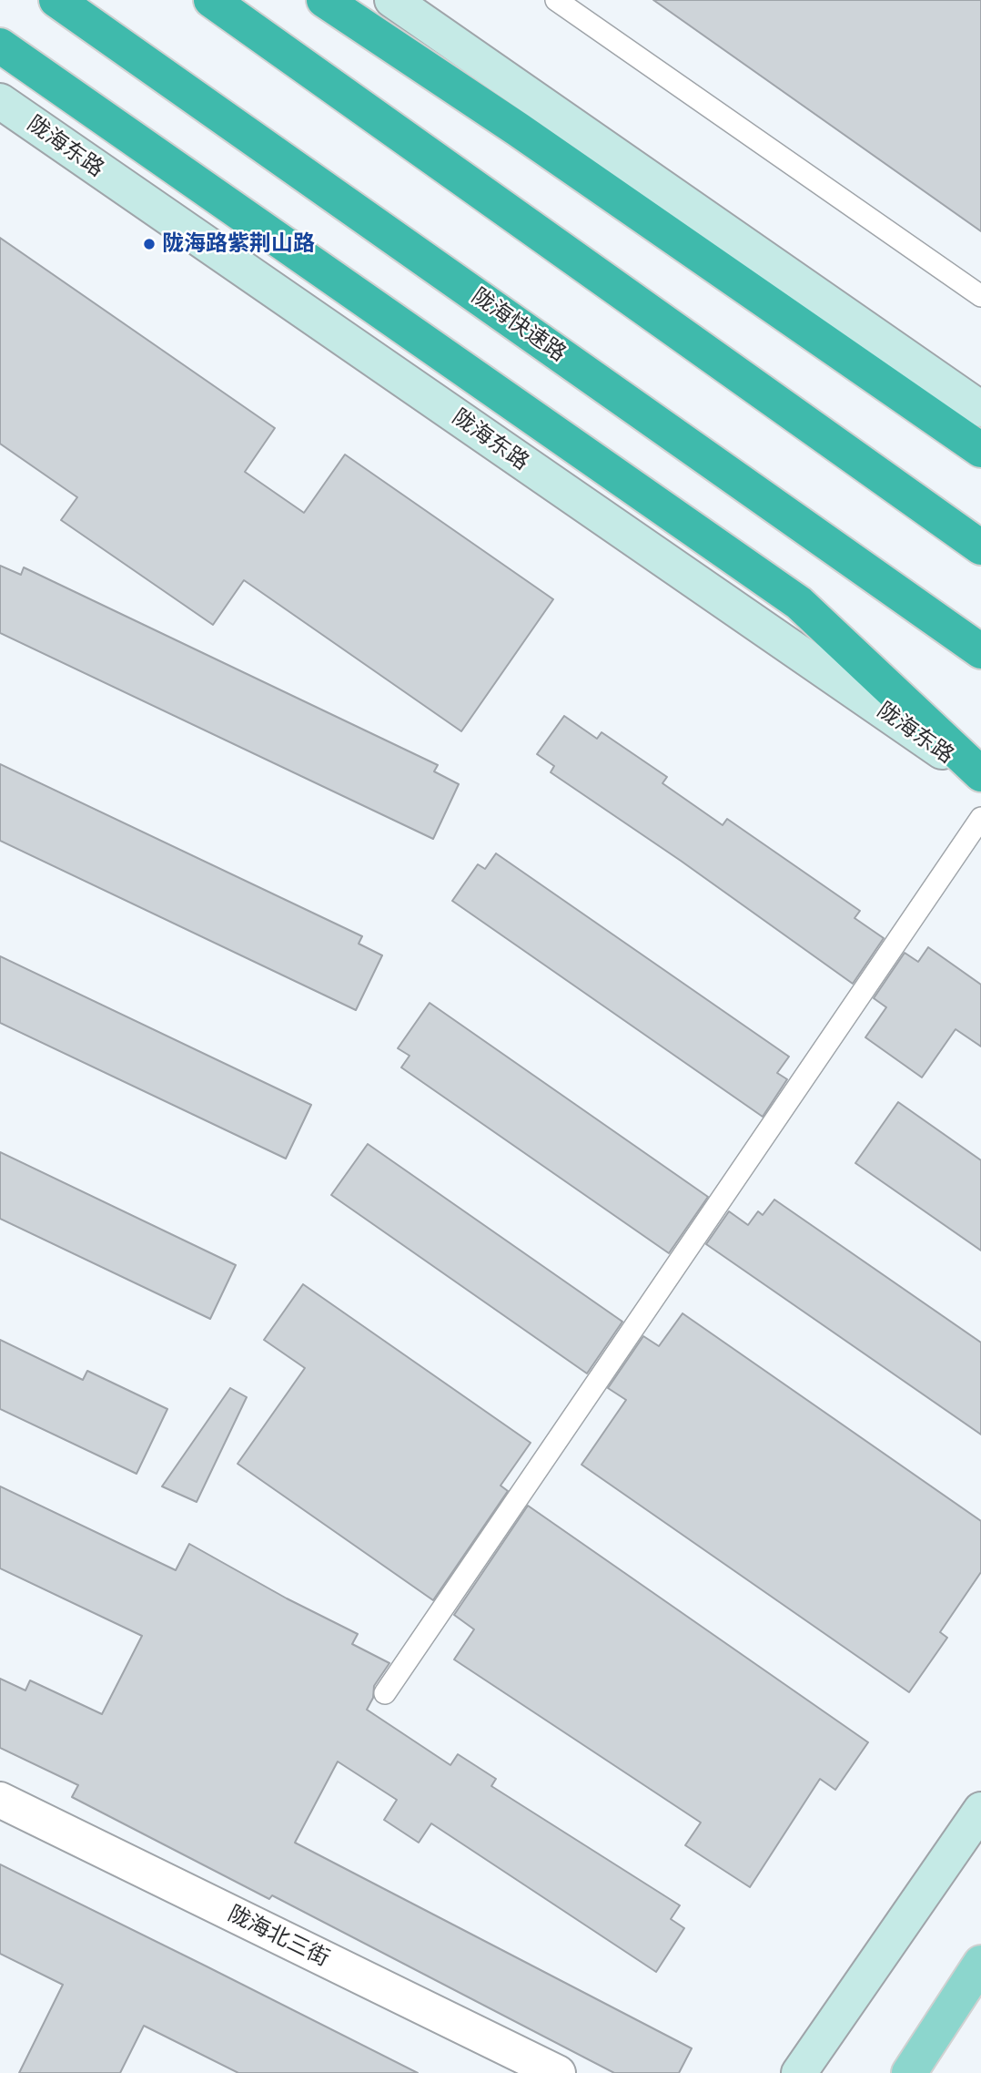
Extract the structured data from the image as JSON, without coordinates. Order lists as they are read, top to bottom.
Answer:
{
  "streets": {
    "highway": ["陇海快速路"],
    "street": ["陇海东路", "陇海北三街"]
  },
  "places": ["陇海路紫荆山路"]
}
